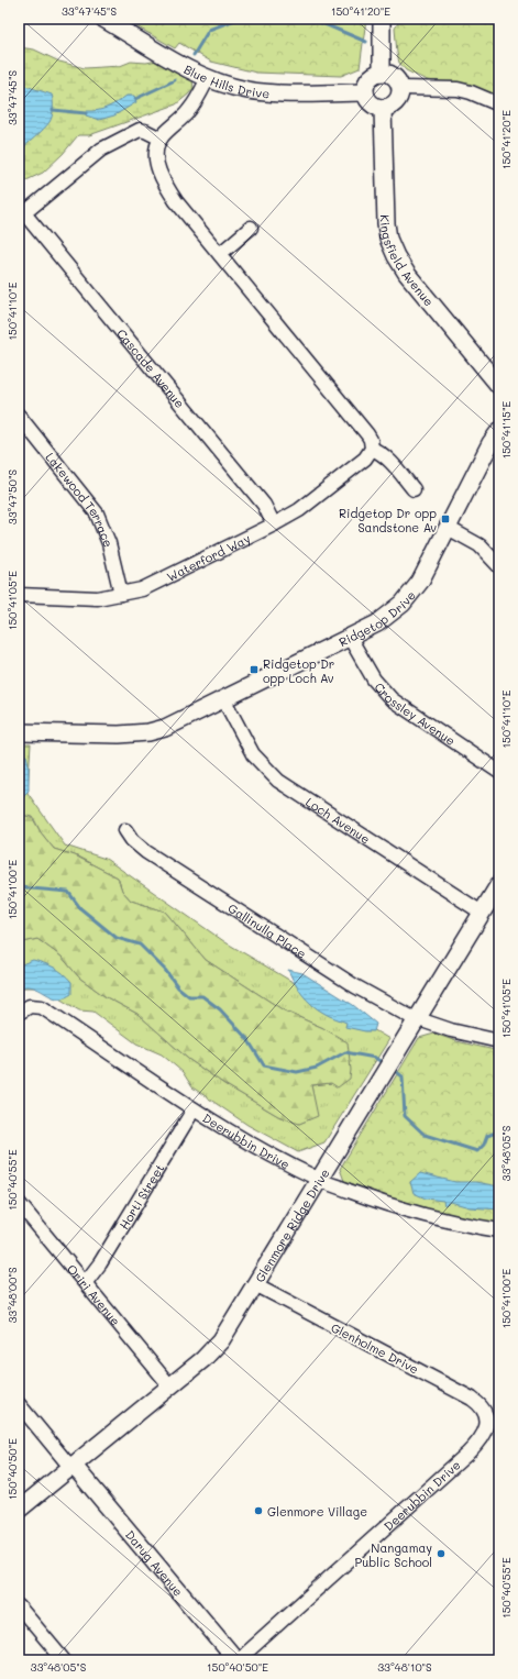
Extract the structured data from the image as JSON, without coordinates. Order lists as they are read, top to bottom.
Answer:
{
  "streets": {
    "street": [
      "Blue Hills Drive",
      "Kingsfield Avenue",
      "Cascade Avenue",
      "Lakewood Terrace",
      "Waterford Way",
      "Ridgetop Drive",
      "Crossley Avenue",
      "Loch Avenue",
      "Gallinulla Place",
      "Deerubbin Drive",
      "Horti Street",
      "Glenmore Ridge Drive",
      "Oriri Avenue",
      "Glenholme Drive",
      "Darug Avenue"
    ]
  },
  "crossings": [
    ["Blue Hills Drive", "Kingsfield Avenue"],
    ["Cascade Avenue", "Waterford Way"],
    ["Lakewood Terrace", "Waterford Way"],
    ["Ridgetop Drive", "Crossley Avenue"],
    ["Ridgetop Drive", "Loch Avenue"],
    ["Loch Avenue", "Glenmore Ridge Drive"],
    ["Gallinulla Place", "Glenmore Ridge Drive"],
    ["Deerubbin Drive", "Horti Street"],
    ["Deerubbin Drive", "Glenmore Ridge Drive"],
    ["Deerubbin Drive", "Glenholme Drive"],
    ["Deerubbin Drive", "Darug Avenue"],
    ["Horti Street", "Oriri Avenue"],
    ["Glenmore Ridge Drive", "Oriri Avenue"],
    ["Glenmore Ridge Drive", "Glenholme Drive"],
    ["Glenmore Ridge Drive", "Darug Avenue"]
  ],
  "places": {
    "transit": ["Ridgetop Dr opp Sandstone Av", "Ridgetop Dr opp Loch Av"],
    "other": ["Glenmore Village", "Nangamay Public School"]
  },
  "coordinates": [
    "33°47'45\"S",
    "150°41'20\"E",
    "150°41'10\"E",
    "150°41'15\"E",
    "33°47'50\"S",
    "150°41'05\"E",
    "150°41'00\"E",
    "33°48'05\"S",
    "150°40'55\"E",
    "33°48'00\"S",
    "150°40'50\"E",
    "33°48'10\"S"
  ]
}
